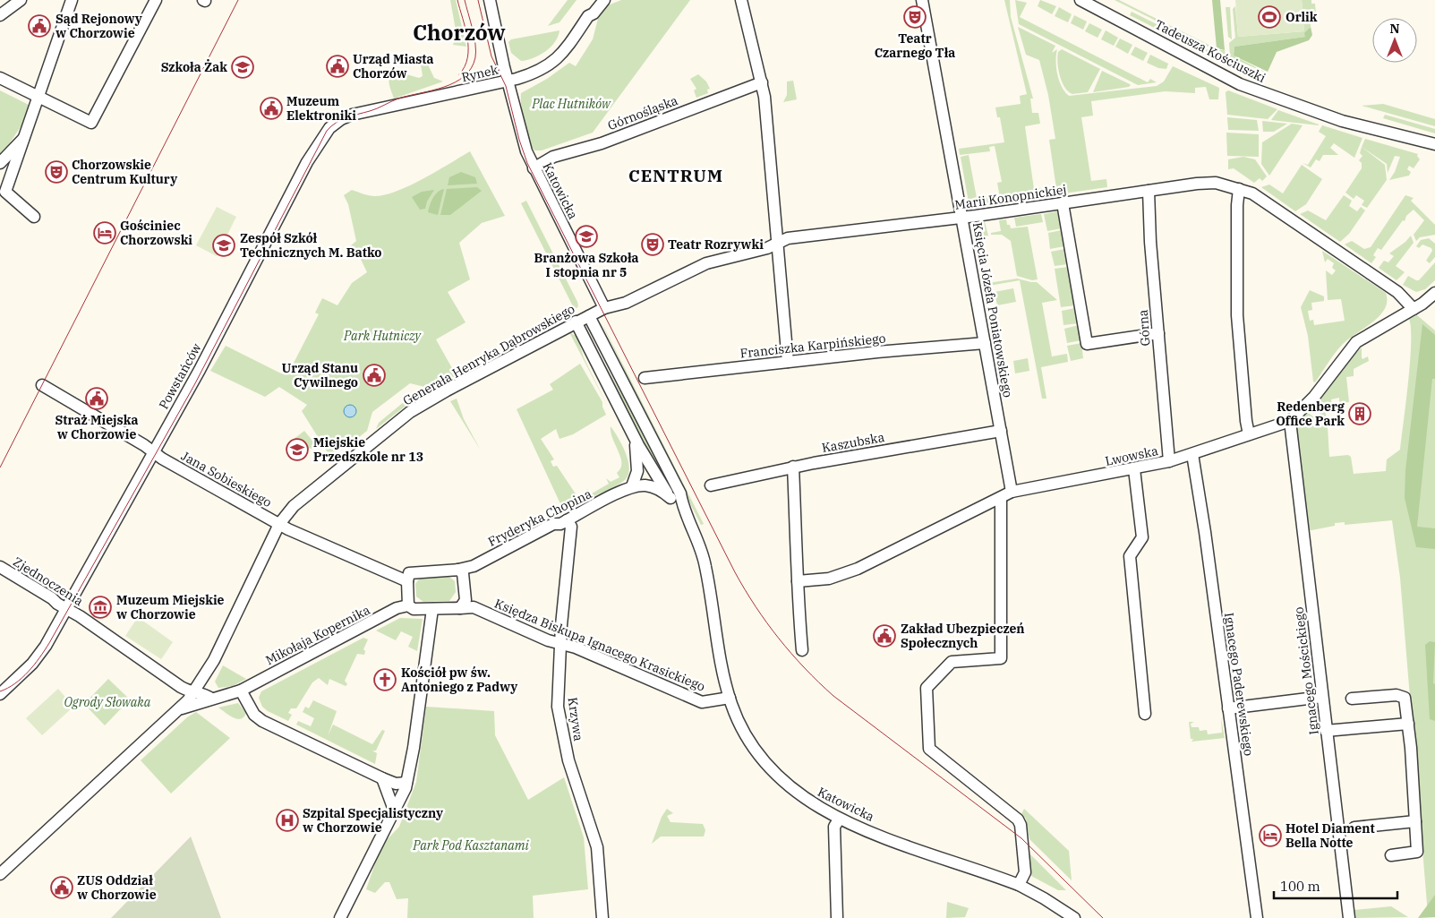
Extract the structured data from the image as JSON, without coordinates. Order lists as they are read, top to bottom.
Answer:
{
  "streets": {
    "street": [
      "Tadeusza Kościuszki",
      "Rynek",
      "Górnośląska",
      "Katowicka",
      "Marii Konopnickiej",
      "Księcia Józefa Poniatowskiego",
      "Górna",
      "Franciszka Karpińskiego",
      "Generała Henryka Dąbrowskiego",
      "Powstańców",
      "Kaszubska",
      "Lwowska",
      "Jana Sobieskiego",
      "Fryderyka Chopina",
      "Zjednoczenia",
      "Mikołaja Kopernika",
      "Księdza Biskupa Ignacego Krasickiego",
      "Ignacego Mościckiego",
      "Ignacego Paderewskiego",
      "Krzywa"
    ]
  },
  "crossings": [
    ["Rynek", "Katowicka"],
    ["Rynek", "Powstańców"],
    ["Górnośląska", "Katowicka"],
    ["Katowicka", "Marii Konopnickiej"],
    ["Katowicka", "Generała Henryka Dąbrowskiego"],
    ["Katowicka", "Księdza Biskupa Ignacego Krasickiego"],
    ["Marii Konopnickiej", "Księcia Józefa Poniatowskiego"],
    ["Marii Konopnickiej", "Górna"],
    ["Marii Konopnickiej", "Generała Henryka Dąbrowskiego"],
    ["Marii Konopnickiej", "Lwowska"],
    ["Księcia Józefa Poniatowskiego", "Franciszka Karpińskiego"],
    ["Księcia Józefa Poniatowskiego", "Kaszubska"],
    ["Księcia Józefa Poniatowskiego", "Lwowska"],
    ["Górna", "Lwowska"],
    ["Generała Henryka Dąbrowskiego", "Jana Sobieskiego"],
    ["Generała Henryka Dąbrowskiego", "Zjednoczenia"],
    ["Generała Henryka Dąbrowskiego", "Mikołaja Kopernika"],
    ["Powstańców", "Jana Sobieskiego"],
    ["Powstańców", "Zjednoczenia"],
    ["Lwowska", "Ignacego Mościckiego"],
    ["Lwowska", "Ignacego Paderewskiego"],
    ["Jana Sobieskiego", "Fryderyka Chopina"],
    ["Fryderyka Chopina", "Krzywa"],
    ["Zjednoczenia", "Mikołaja Kopernika"],
    ["Mikołaja Kopernika", "Księdza Biskupa Ignacego Krasickiego"],
    ["Księdza Biskupa Ignacego Krasickiego", "Krzywa"]
  ],
  "districts": ["Chorzów", "CENTRUM"],
  "parks": [
    "Plac Hutników",
    "Park Hutniczy",
    "Ogrody Słowaka",
    "Park Pod Kasztanami"
  ],
  "places": {
    "theatre": ["Teatr Czarnego Tła", "Chorzowskie Centrum Kultury", "Teatr Rozrywki"],
    "sports": ["Orlik"],
    "public building": [
      "Sąd Rejonowy w Chorzowie",
      "Urząd Miasta Chorzów",
      "Muzeum Elektroniki",
      "Urząd Stanu Cywilnego",
      "Straż Miejska w Chorzowie",
      "Zakład Ubezpieczeń Społecznych",
      "ZUS Oddział w Chorzowie"
    ],
    "school or university": [
      "Szkoła Żak",
      "Branżowa Szkoła I stopnia nr 5",
      "Zespół Szkół Technicznych M. Batko",
      "Miejskie Przedszkole nr 13"
    ],
    "hotel": ["Gościniec Chorzowski", "Hotel Diament Bella Notte"],
    "building": ["Redenberg Office Park"],
    "museum": ["Muzeum Miejskie w Chorzowie"],
    "church": ["Kościół pw św. Antoniego z Padwy"],
    "hospital": ["Szpital Specjalistyczny w Chorzowie"]
  },
  "scale_bar": "100 m",
  "north": "top"
}
